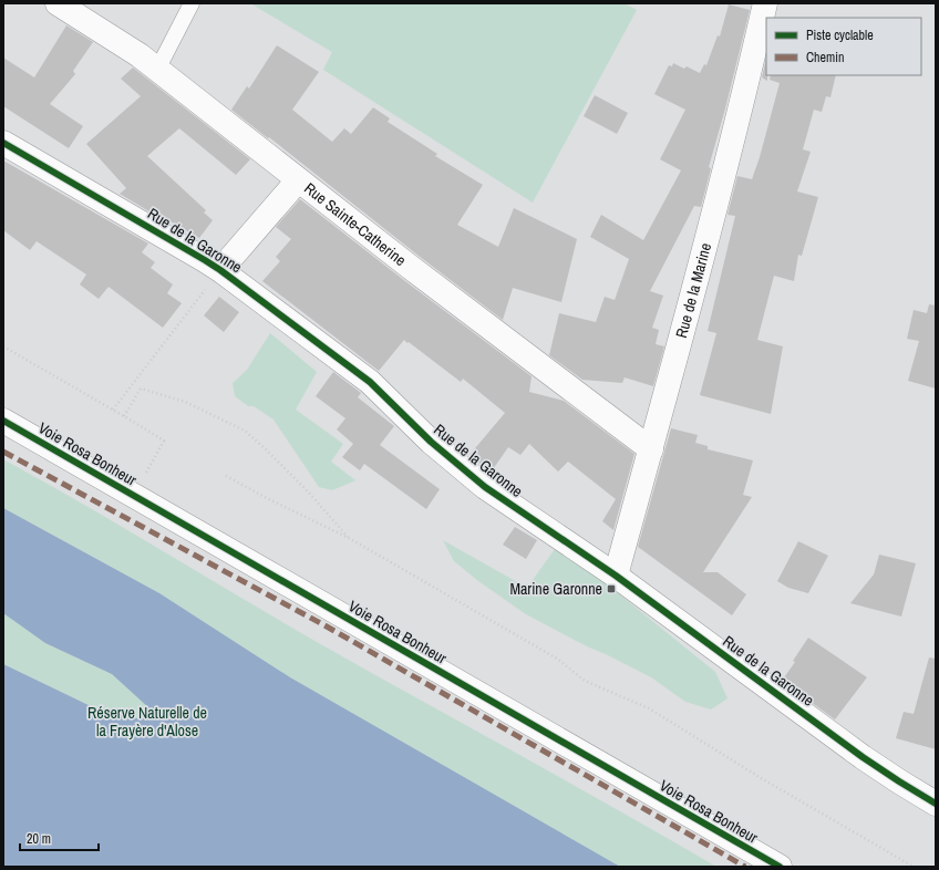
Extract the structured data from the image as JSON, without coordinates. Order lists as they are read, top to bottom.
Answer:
{
  "streets": {
    "street": [
      "Rue Sainte-Catherine",
      "Rue de la Garonne",
      "Rue de la Marine",
      "Voie Rosa Bonheur"
    ]
  },
  "crossings": [
    ["Rue Sainte-Catherine", "Rue de la Marine"],
    ["Rue de la Garonne", "Rue de la Marine"]
  ],
  "parks": ["Réserve Naturelle de la Frayère d'Alose"],
  "places": {
    "transit": ["Marine Garonne"]
  },
  "legend": ["Piste cyclable", "Chemin"],
  "scale_bar": "20 m"
}
